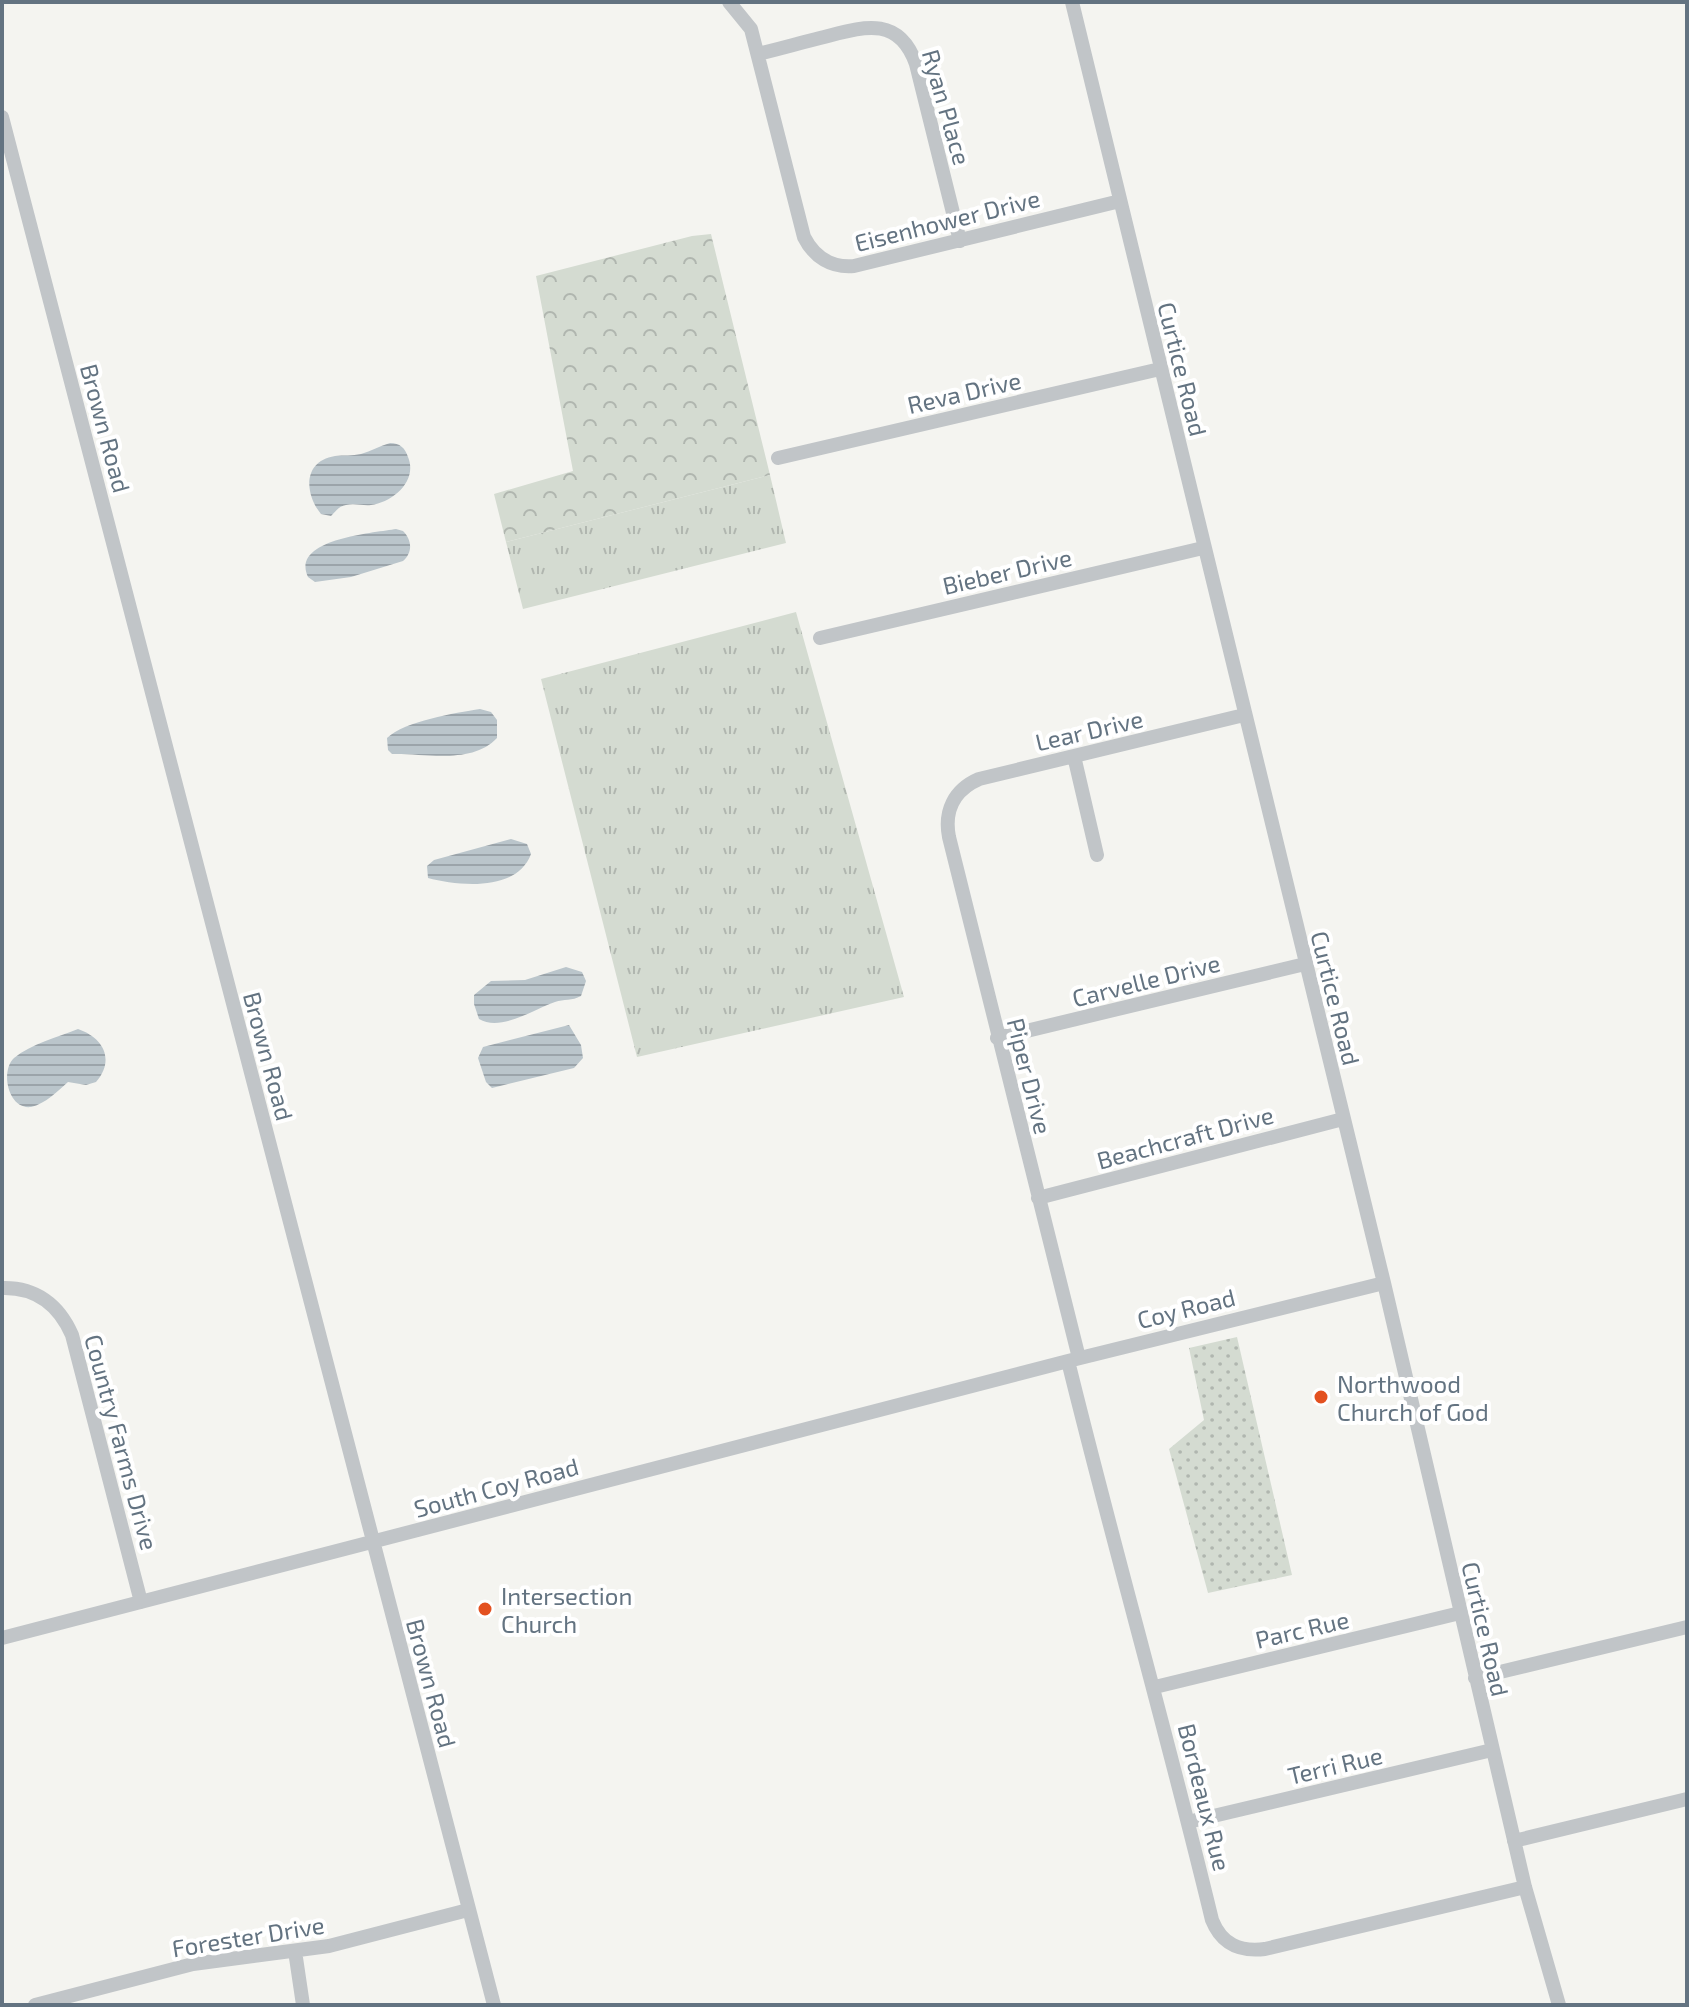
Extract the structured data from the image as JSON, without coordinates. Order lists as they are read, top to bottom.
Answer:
{
  "streets": {
    "street": [
      "Ryan Place",
      "Eisenhower Drive",
      "Curtice Road",
      "Reva Drive",
      "Brown Road",
      "Bieber Drive",
      "Lear Drive",
      "Carvelle Drive",
      "Piper Drive",
      "Beachcraft Drive",
      "Coy Road",
      "Country Farms Drive",
      "South Coy Road",
      "Parc Rue",
      "Terri Rue",
      "Bordeaux Rue",
      "Forester Drive"
    ]
  },
  "crossings": [
    ["Ryan Place", "Eisenhower Drive"],
    ["Eisenhower Drive", "Curtice Road"],
    ["Curtice Road", "Reva Drive"],
    ["Curtice Road", "Bieber Drive"],
    ["Curtice Road", "Lear Drive"],
    ["Curtice Road", "Carvelle Drive"],
    ["Curtice Road", "Beachcraft Drive"],
    ["Curtice Road", "Coy Road"],
    ["Curtice Road", "Parc Rue"],
    ["Curtice Road", "Terri Rue"],
    ["Curtice Road", "Bordeaux Rue"],
    ["Brown Road", "South Coy Road"],
    ["Brown Road", "Forester Drive"],
    ["Lear Drive", "Piper Drive"],
    ["Carvelle Drive", "Piper Drive"],
    ["Piper Drive", "Beachcraft Drive"],
    ["Piper Drive", "Coy Road"],
    ["Piper Drive", "Bordeaux Rue"],
    ["Coy Road", "South Coy Road"],
    ["Coy Road", "Bordeaux Rue"],
    ["Country Farms Drive", "South Coy Road"],
    ["Parc Rue", "Bordeaux Rue"],
    ["Terri Rue", "Bordeaux Rue"]
  ],
  "places": ["Northwood Church of God", "Intersection Church"]
}
